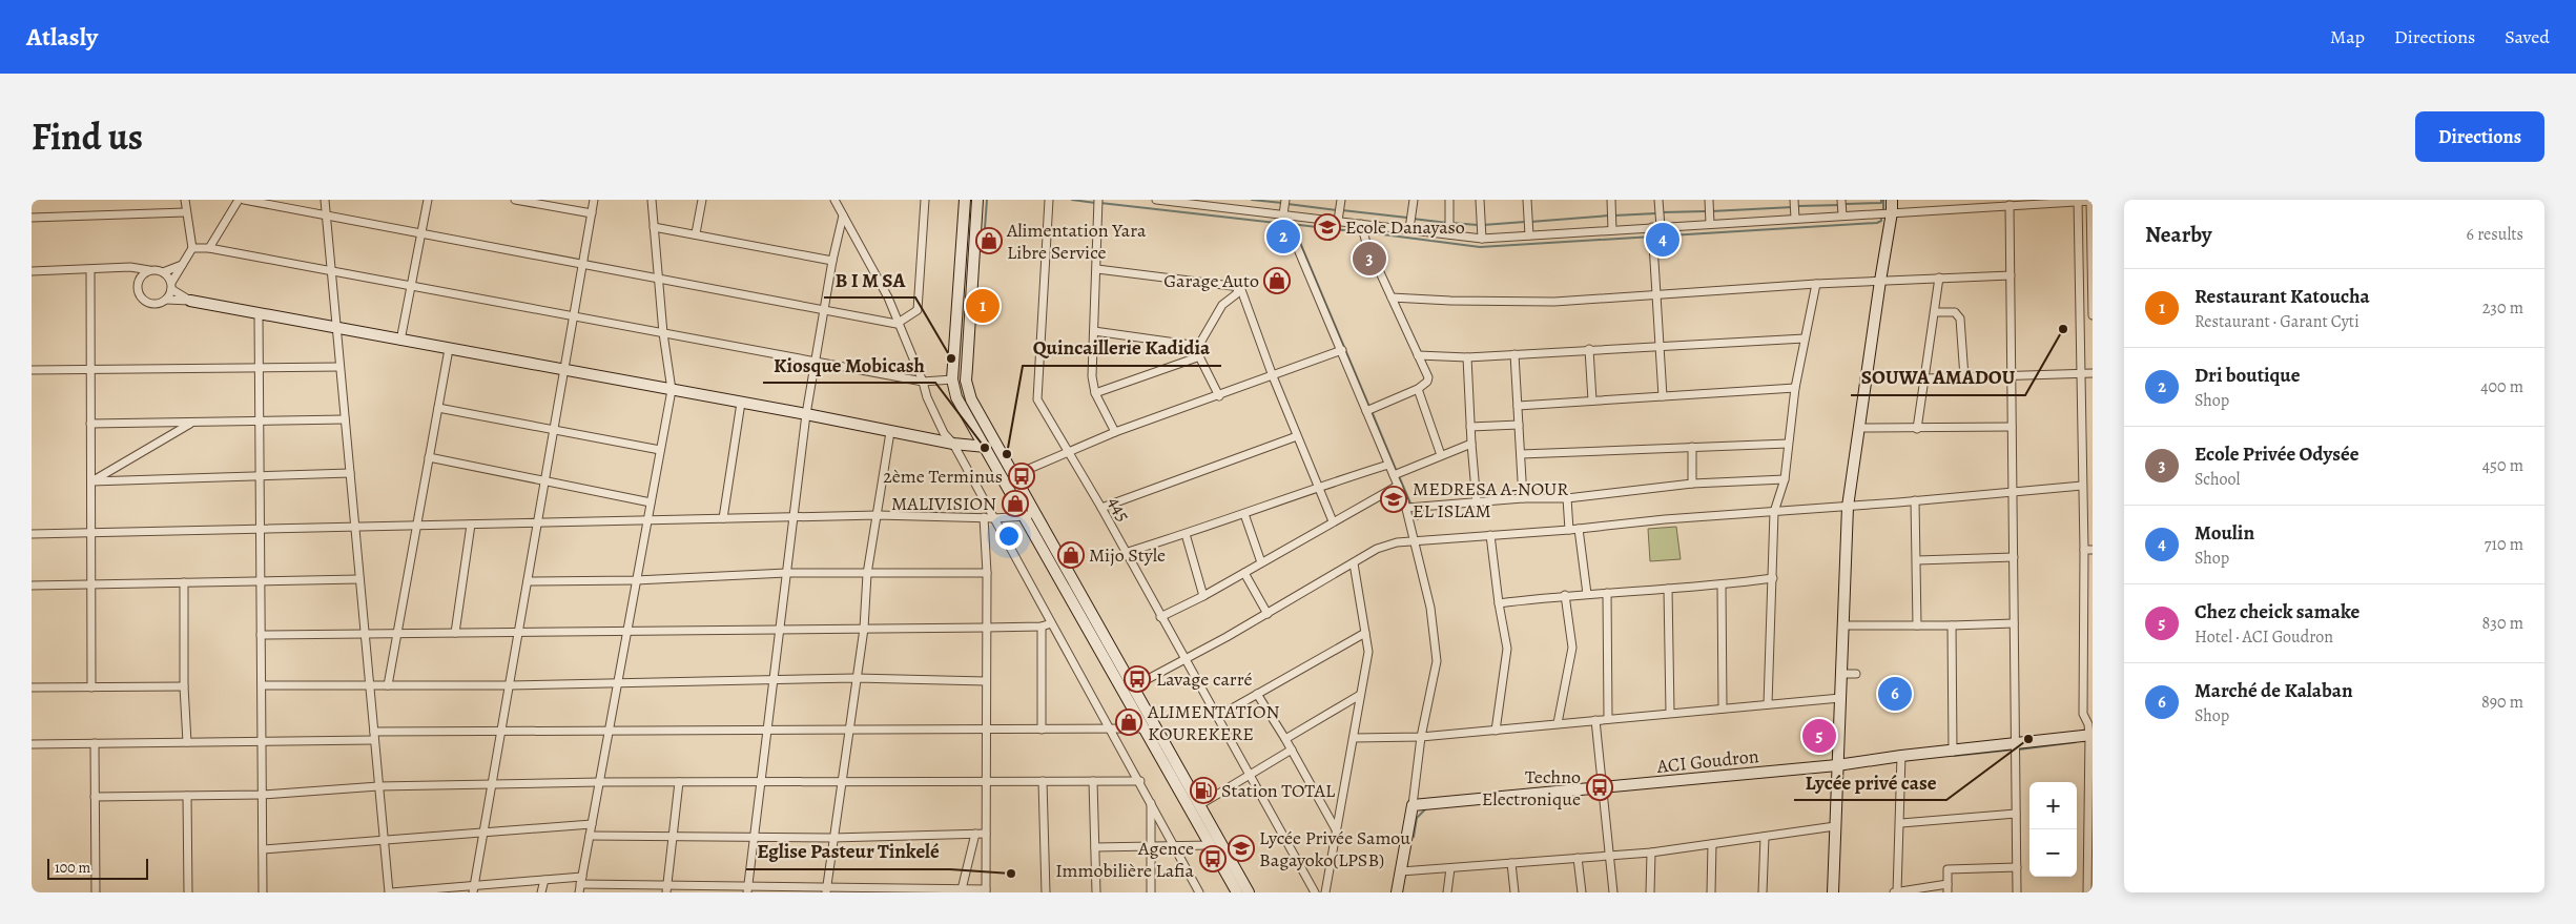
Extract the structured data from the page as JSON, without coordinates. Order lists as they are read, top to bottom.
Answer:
{
  "streets": {
    "street": ["445", "ACI Goudron"]
  },
  "places": {
    "school or university": ["Ecole Danayaso", "MEDRESA A-NOUR EL ISLAM", "Lycée Privée Samou Bagayoko(LPSB)"],
    "shop": [
      "Alimentation Yara Libre Service",
      "Garage Auto",
      "MALIVISION",
      "Mijo Style",
      "ALIMENTATION KOUREKERE"
    ],
    "other": [
      "SOUWA AMADOU",
      "B I M SA",
      "Kiosque Mobicash",
      "Quincaillerie Kadidia",
      "Lycée privé case",
      "Eglise Pasteur Tinkelé"
    ],
    "bus stop": [
      "2ème Terminus",
      "Lavage carré",
      "Techno Electronique",
      "Agence Immobilière Lafia"
    ],
    "fuel station": ["Station TOTAL"]
  },
  "scale_bar": "100 m",
  "page": {
    "header": "Atlasly",
    "nav": ["Map", "Directions", "Saved"],
    "title": "Find us",
    "buttons": "Directions",
    "heading": ["Nearby", "6 results"],
    "pins": [
      "2",
      "4",
      "3",
      "1",
      "6",
      "5"
    ],
    "list": [
      {
        "mark": "1",
        "name": "Restaurant Katoucha",
        "note": "Restaurant · Garant Cyti",
        "value": "230 m"
      },
      {
        "mark": "2",
        "name": "Dri boutique",
        "note": "Shop",
        "value": "400 m"
      },
      {
        "mark": "3",
        "name": "Ecole Privée Odysée",
        "note": "School",
        "value": "450 m"
      },
      {
        "mark": "4",
        "name": "Moulin",
        "note": "Shop",
        "value": "710 m"
      },
      {
        "mark": "5",
        "name": "Chez cheick samake",
        "note": "Hotel · ACI Goudron",
        "value": "830 m"
      },
      {
        "mark": "6",
        "name": "Marché de Kalaban",
        "note": "Shop",
        "value": "890 m"
      }
    ],
    "map_buttons": ["+", "−"],
    "scale": "100 m"
  }
}
